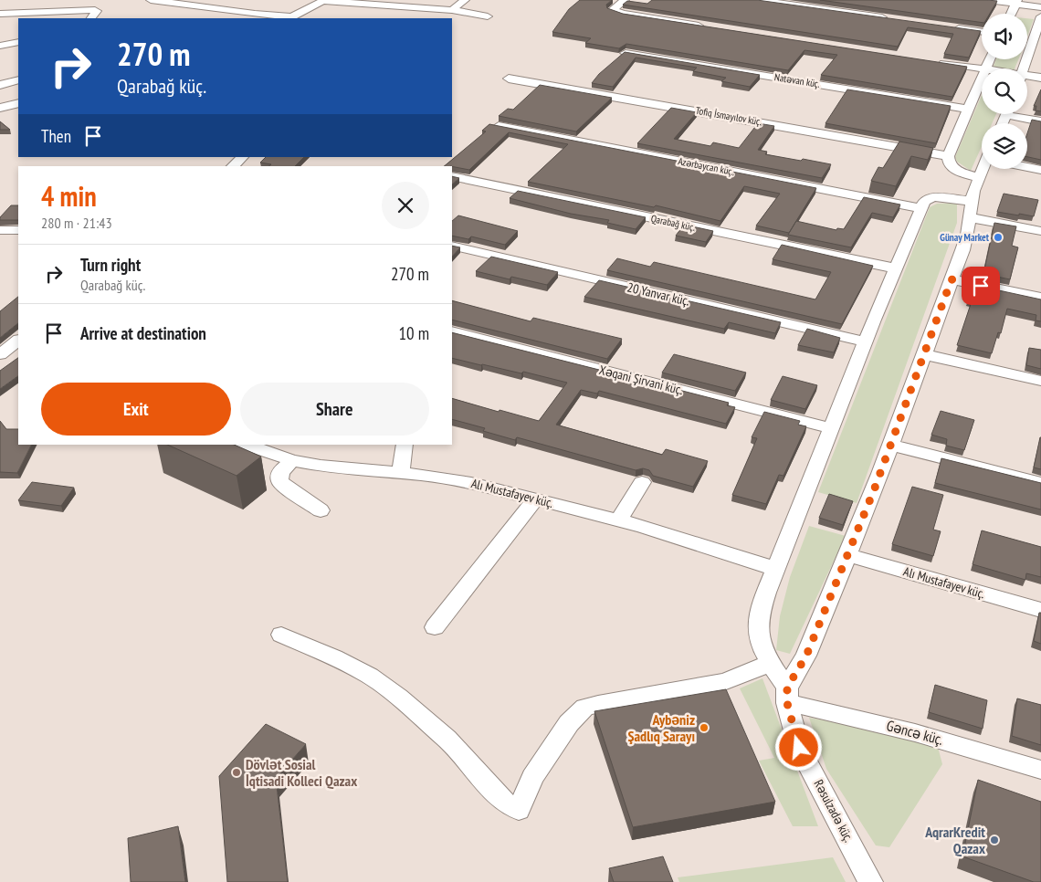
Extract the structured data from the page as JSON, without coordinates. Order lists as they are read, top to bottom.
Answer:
{
  "streets": {
    "street": [
      "Natəvan küç.",
      "Tofiq İsmayılov küç.",
      "Azərbaycan küç.",
      "Qarabağ küç.",
      "20 Yanvar küç.",
      "Xəqani Şirvani küç.",
      "Alı Mustafayev küç.",
      "Gəncə küç.",
      "Rəsulzadə küç."
    ]
  },
  "crossings": [
    ["Azərbaycan küç.", "Rəsulzadə küç."],
    ["Qarabağ küç.", "Rəsulzadə küç."],
    ["20 Yanvar küç.", "Rəsulzadə küç."],
    ["Xəqani Şirvani küç.", "Rəsulzadə küç."],
    ["Alı Mustafayev küç.", "Rəsulzadə küç."],
    ["Gəncə küç.", "Rəsulzadə küç."]
  ],
  "places": [
    "Günay Market",
    "Aybəniz Şadlıq Sarayı",
    "Dövlət Sosial İqtisadi Kolleci Qazax",
    "AqrarKredit Qazax"
  ],
  "page": {
    "turn": ["270 m", "Qarabağ küç."],
    "then": "Then",
    "heading": ["4 min", "280 m · 21:43"],
    "list": [
      {
        "name": "Turn right",
        "note": "Qarabağ küç.",
        "value": "270 m"
      },
      {
        "name": "Arrive at destination",
        "value": "10 m"
      }
    ],
    "buttons": ["Exit", "Share"]
  }
}
